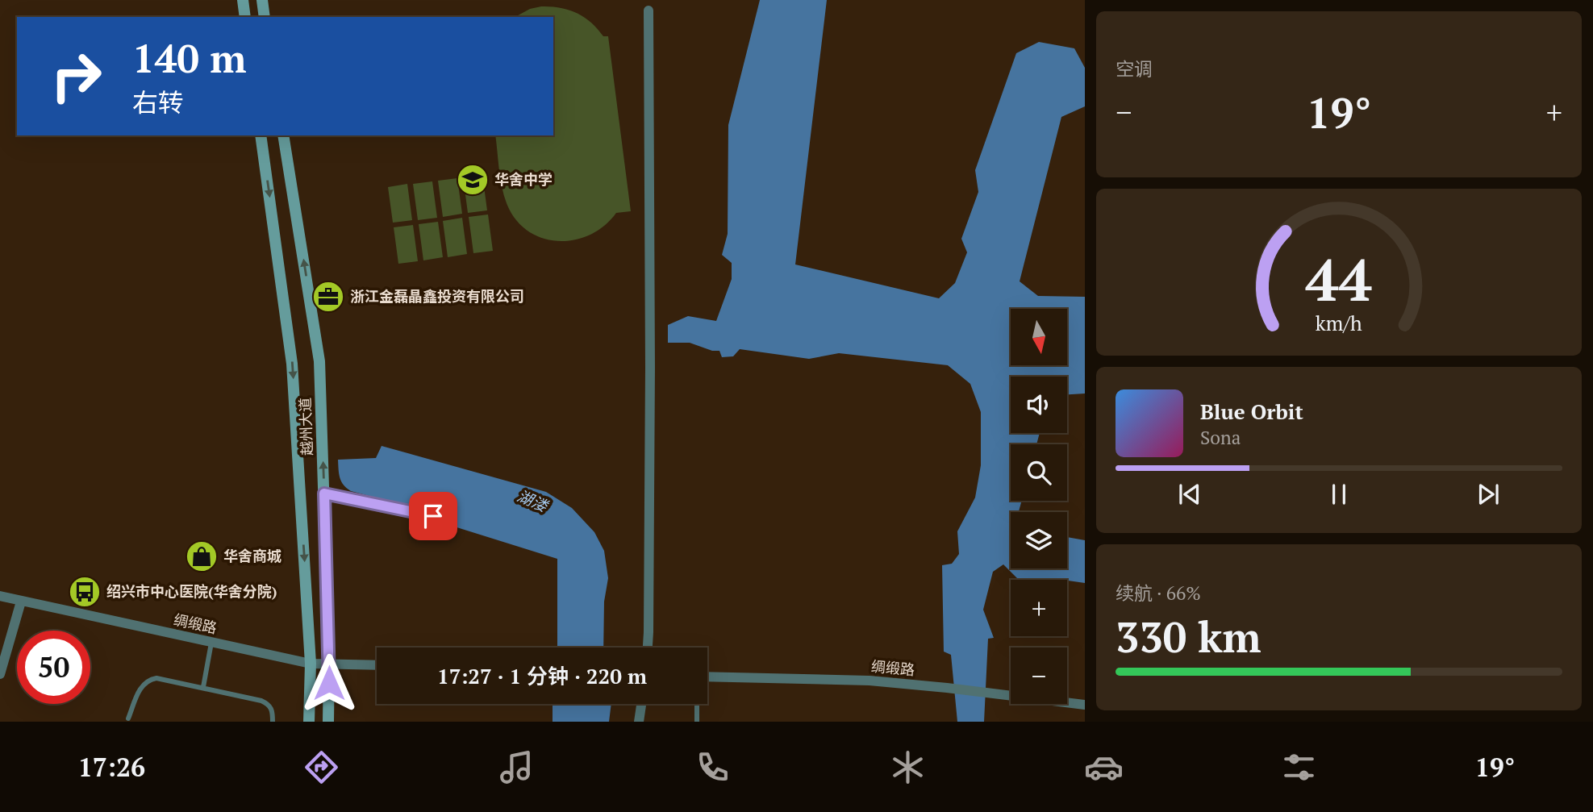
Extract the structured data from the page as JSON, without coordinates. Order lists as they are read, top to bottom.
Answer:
{
  "streets": {
    "main road": ["越州大道"],
    "street": ["绸缎路"]
  },
  "crossings": [
    ["越州大道", "绸缎路"]
  ],
  "water": ["湖溇"],
  "places": {
    "school or university": ["华舍中学"],
    "office": ["浙江金磊晶鑫投资有限公司"],
    "shop": ["华舍商城"],
    "bus stop": ["绍兴市中心医院(华舍分院)"]
  },
  "north": "bottom",
  "page": {
    "tile": [
      "空调",
      ["续航 · 66%", "330 km"]
    ],
    "turn": ["140 m", "右转"],
    "heat": ["−", "19°", "+"],
    "map_buttons": ["+", "−"],
    "song": ["Blue Orbit", "Sona"],
    "limit": "50",
    "trip": "17:27 · 1 分钟 · 220 m",
    "tabs": ["17:26", "19°"],
    "gauge": ["44", "km/h"]
  }
}
